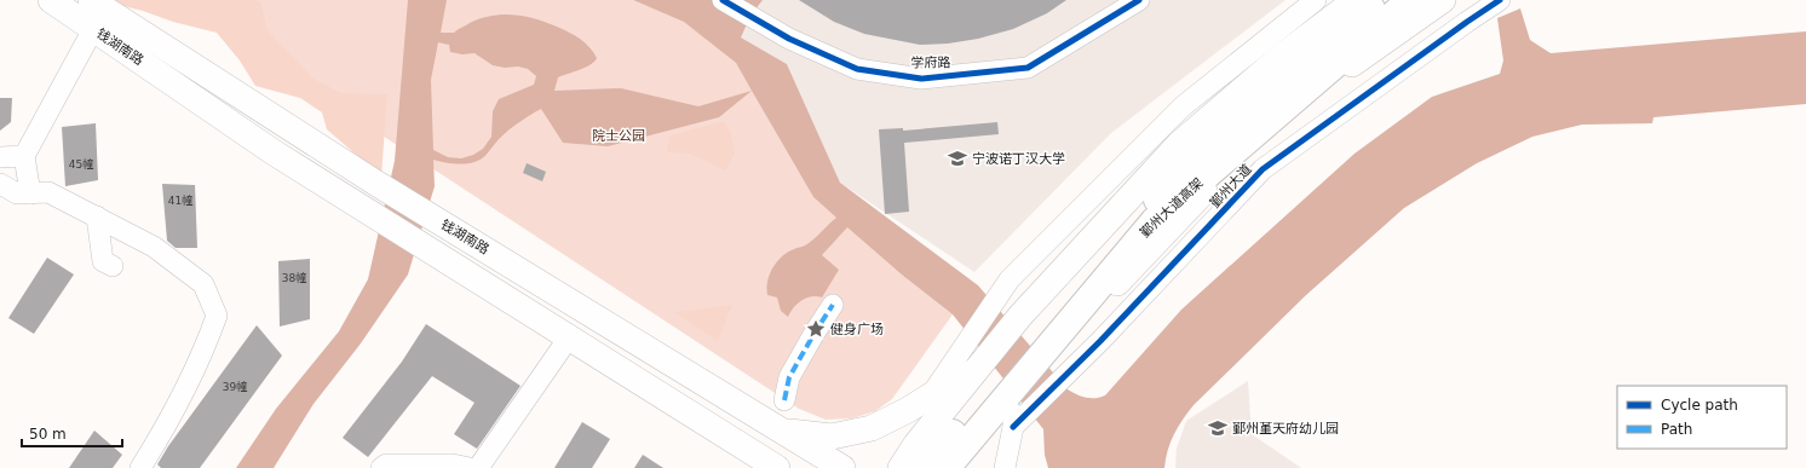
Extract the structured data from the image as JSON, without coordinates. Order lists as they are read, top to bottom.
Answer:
{
  "streets": {
    "highway": ["鄞州大道高架"],
    "main road": ["钱湖南路", "鄞州大道"],
    "street": ["学府路"]
  },
  "parks": ["院士公园"],
  "places": {
    "school or university": ["宁波诺丁汉大学", "鄞州堇天府幼儿园"],
    "place": ["健身广场"]
  },
  "house_numbers": [
    "45幢",
    "41幢",
    "38幢",
    "39幢"
  ],
  "legend": ["Cycle path", "Path"],
  "scale_bar": "50 m"
}
